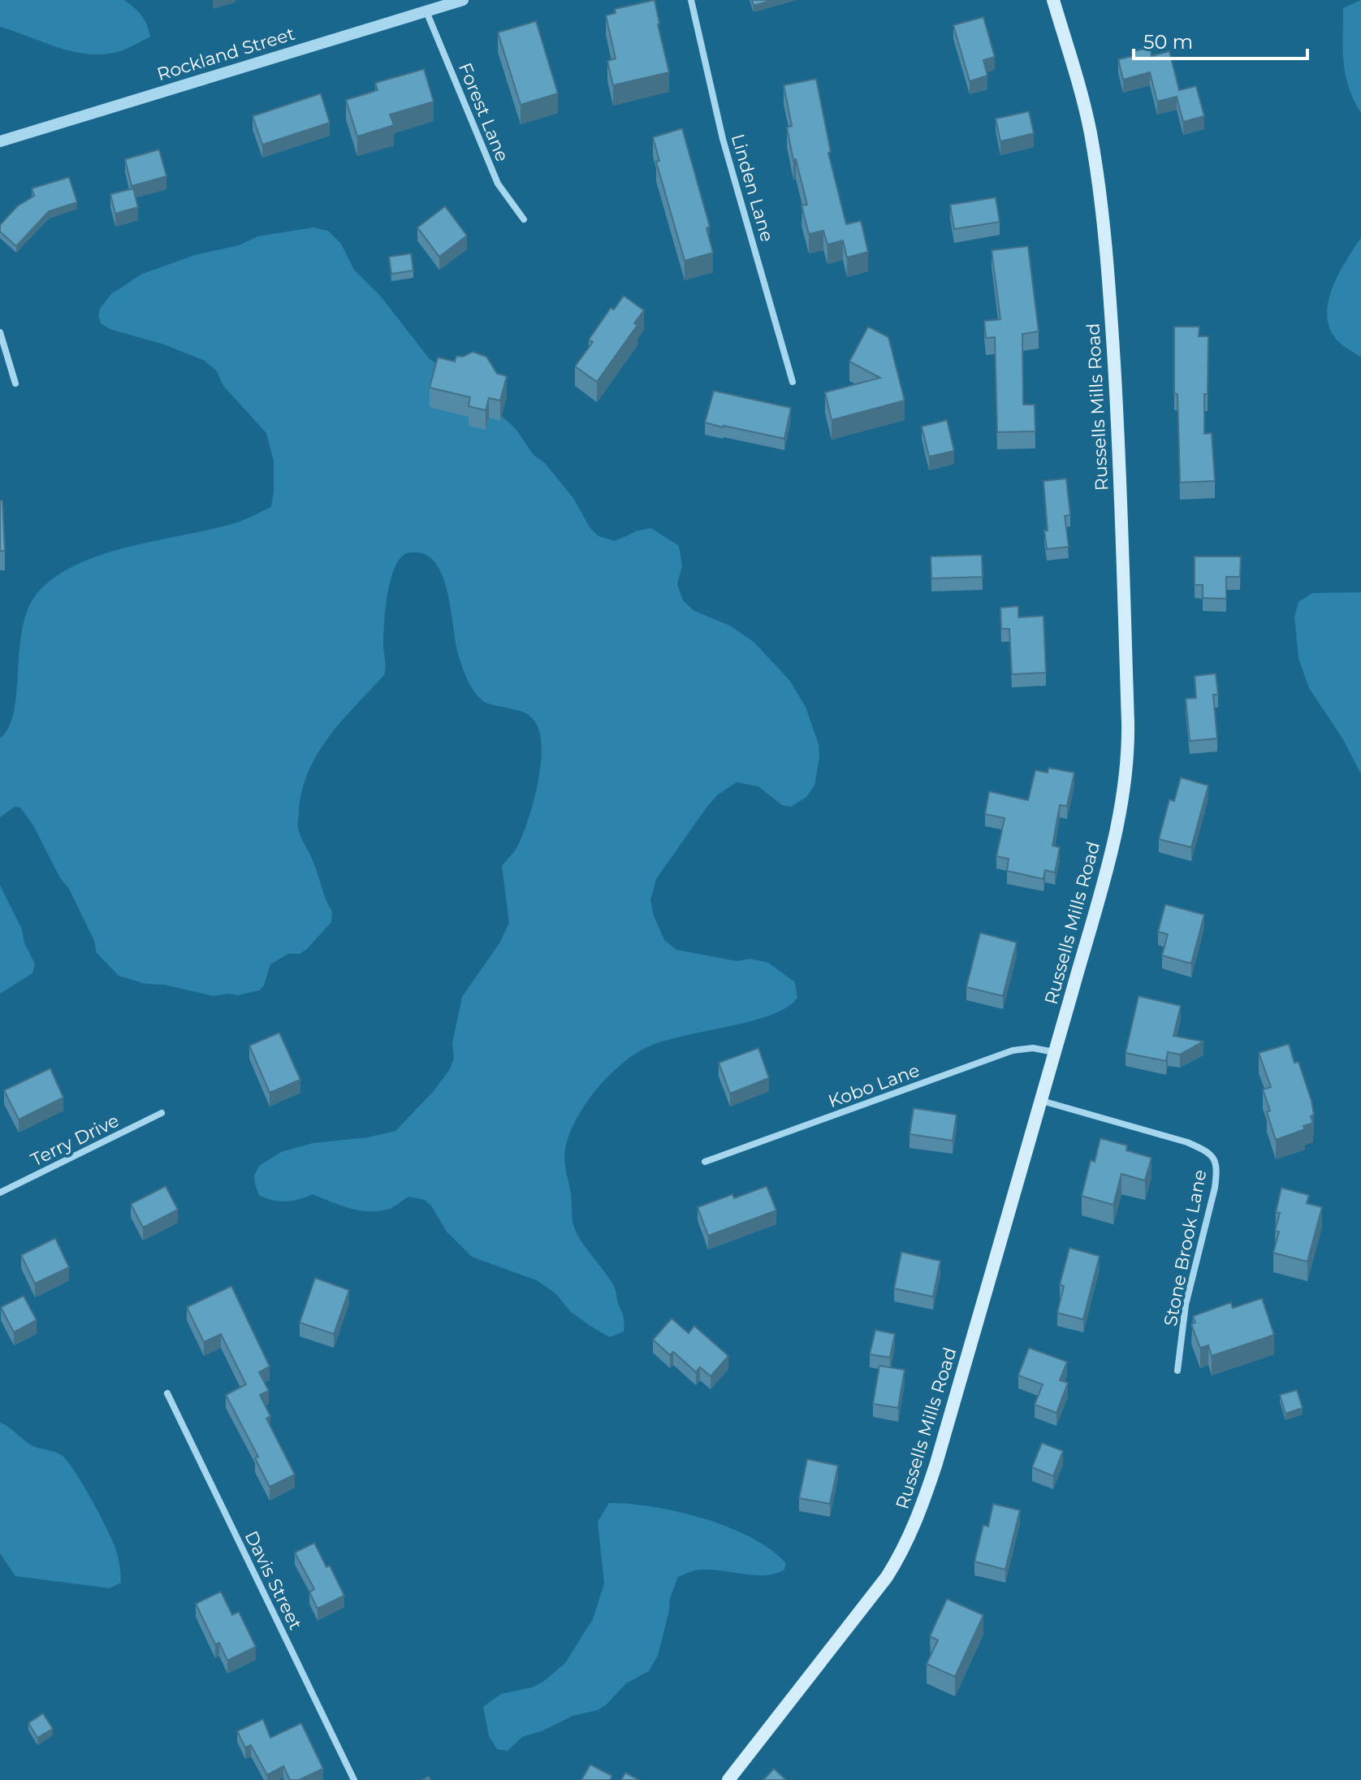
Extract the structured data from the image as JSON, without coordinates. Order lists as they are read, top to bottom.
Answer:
{
  "streets": {
    "main road": ["Russells Mills Road"],
    "street": [
      "Rockland Street",
      "Forest Lane",
      "Linden Lane",
      "Kobo Lane",
      "Terry Drive",
      "Stone Brook Lane",
      "Davis Street"
    ]
  },
  "crossings": [
    ["Rockland Street", "Forest Lane"],
    ["Russells Mills Road", "Kobo Lane"],
    ["Russells Mills Road", "Stone Brook Lane"]
  ],
  "scale_bar": "50 m"
}
